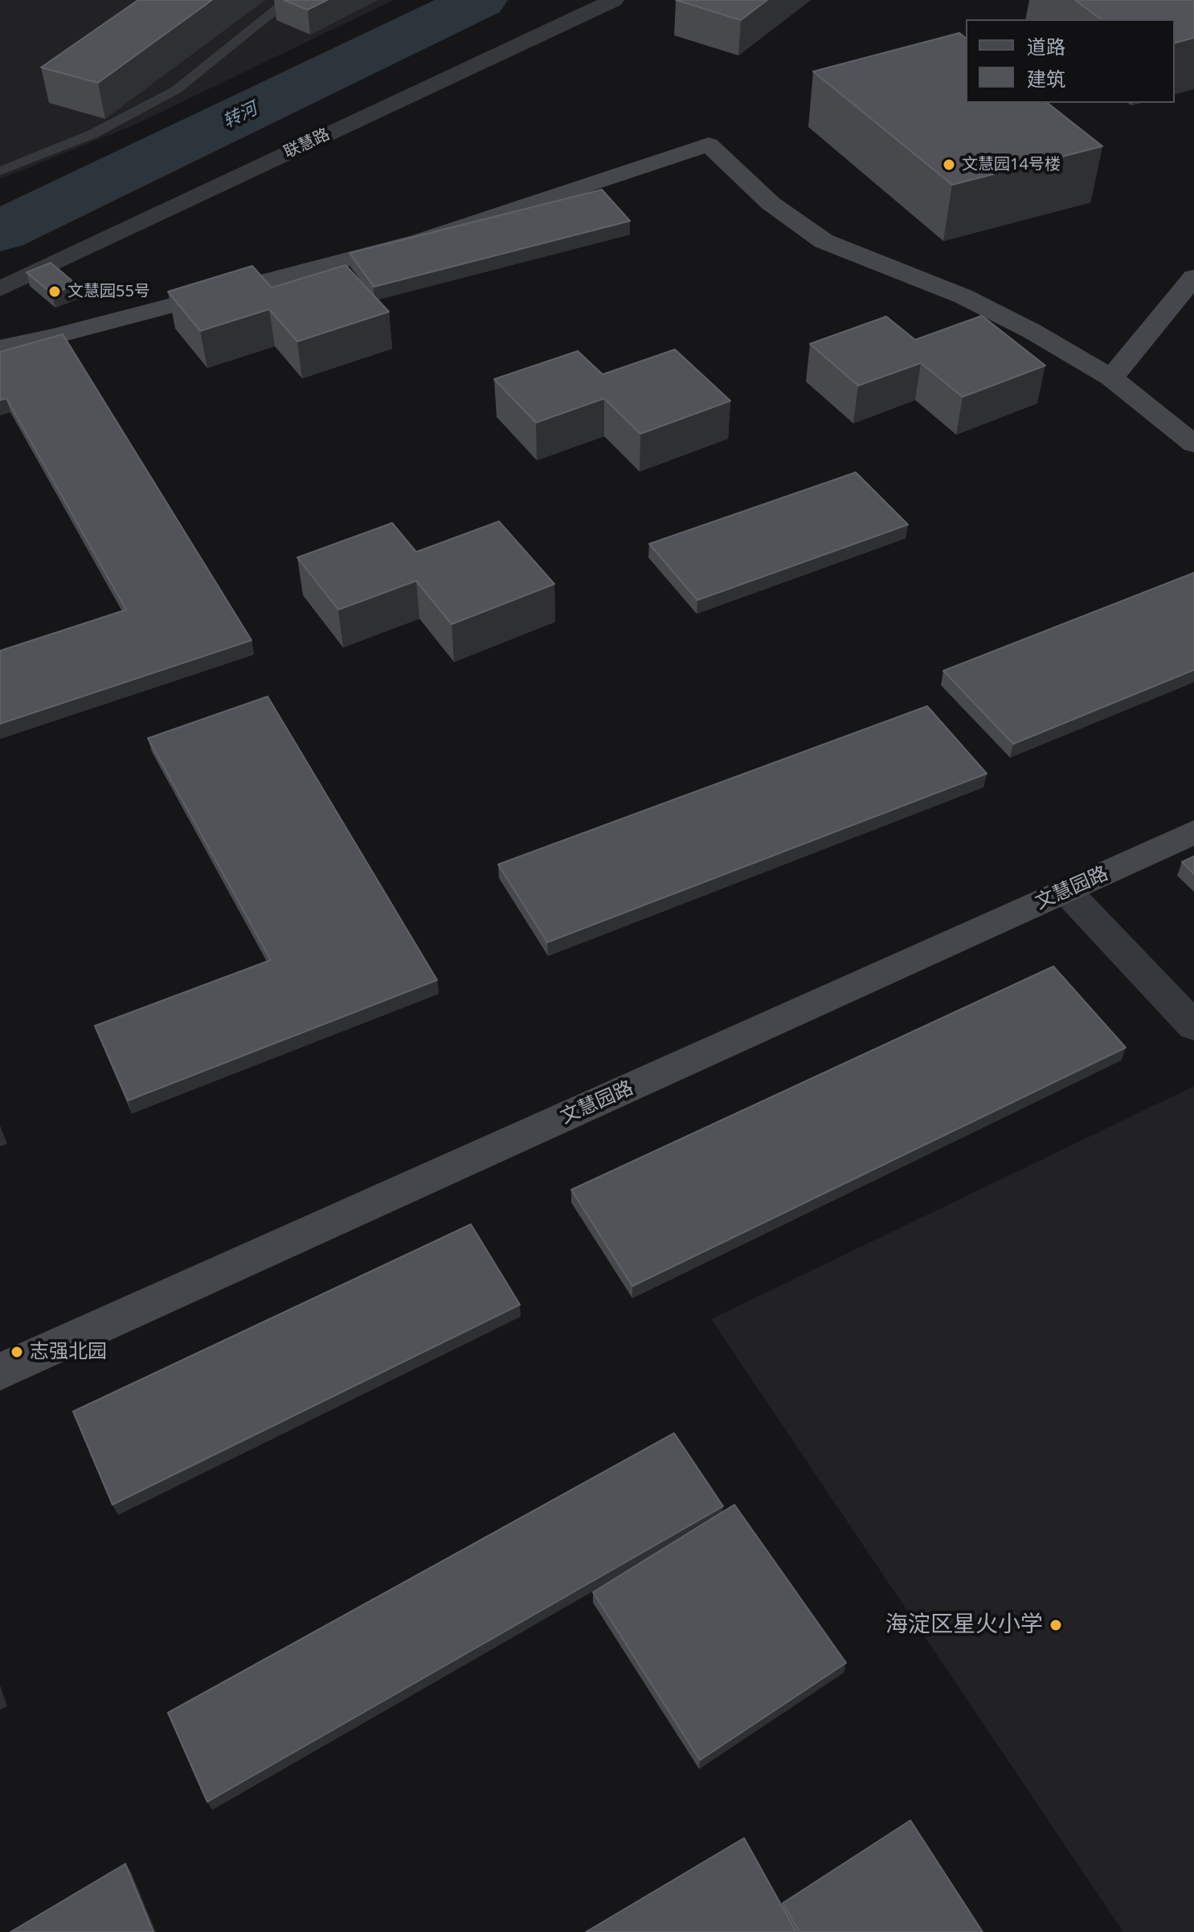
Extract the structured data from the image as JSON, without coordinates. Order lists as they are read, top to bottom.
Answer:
{
  "streets": {
    "street": ["联慧路", "文慧园路"]
  },
  "water": ["转河"],
  "places": [
    "文慧园14号楼",
    "文慧园55号",
    "志强北园",
    "海淀区星火小学"
  ],
  "legend": ["道路", "建筑"]
}
